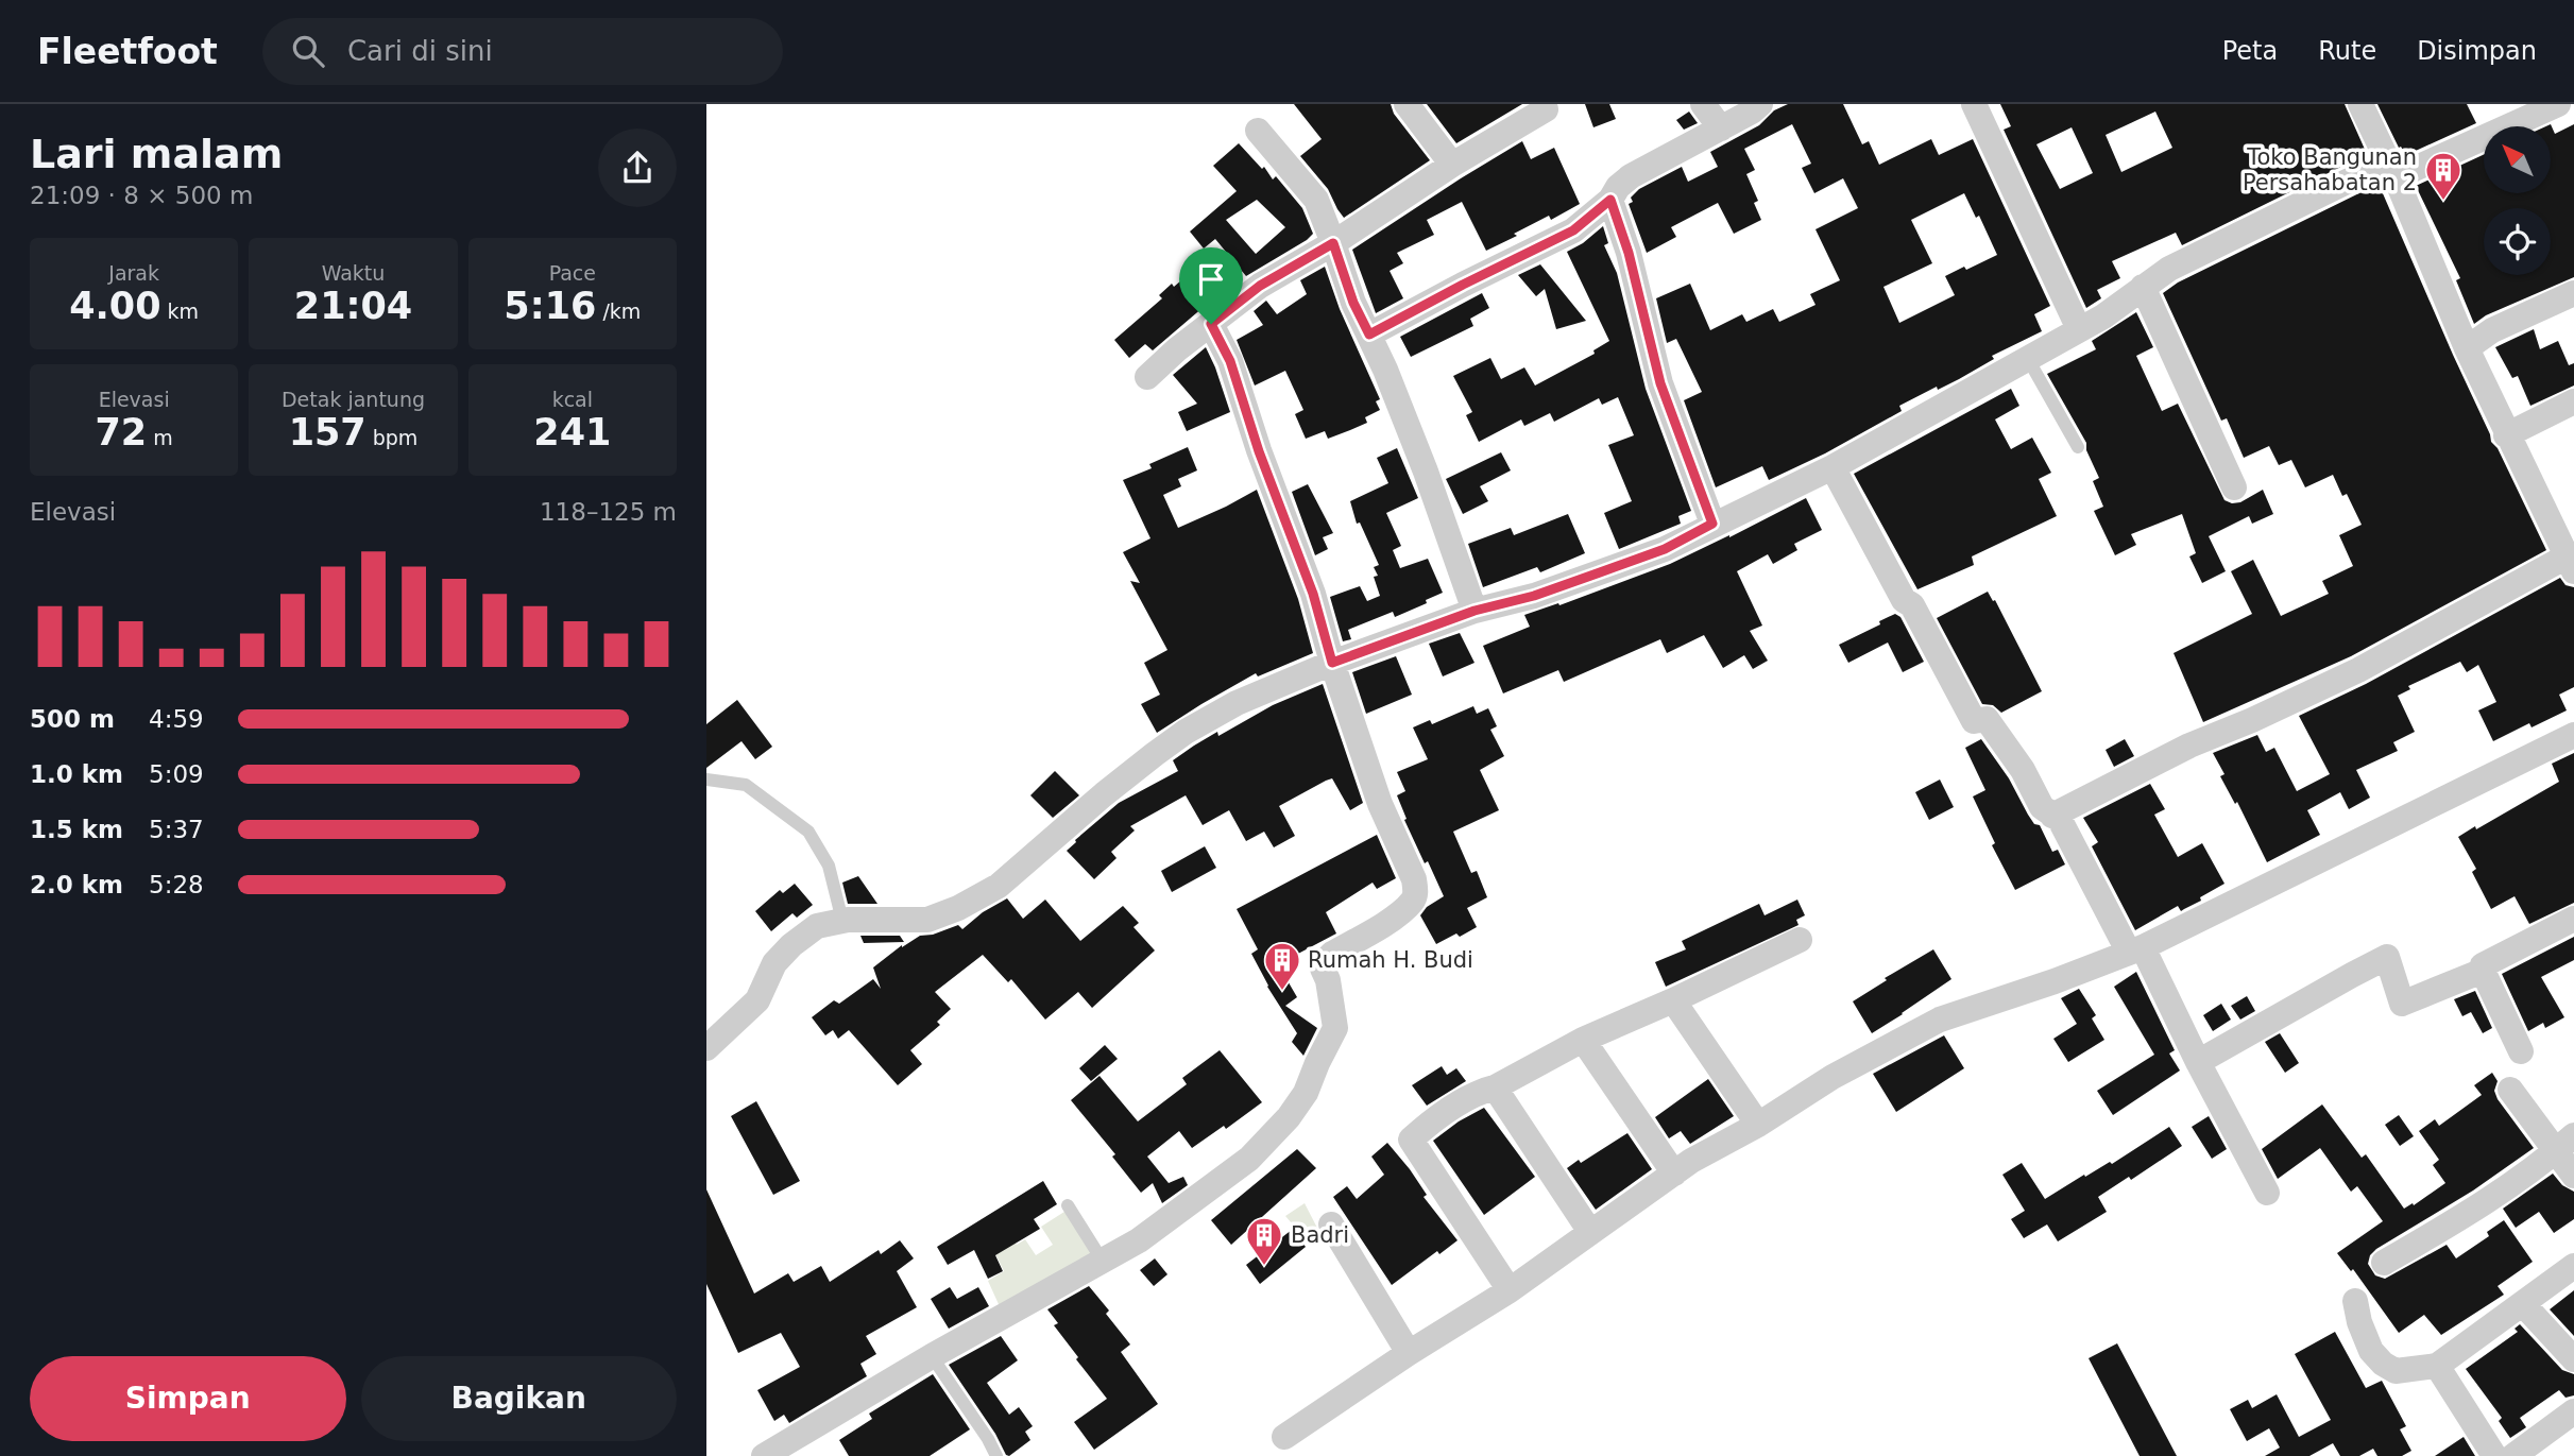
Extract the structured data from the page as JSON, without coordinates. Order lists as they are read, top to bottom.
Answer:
{
  "places": {
    "building": ["Toko Bangunan Persahabatan 2", "Rumah H. Budi", "Badri"]
  },
  "north": "top left",
  "page": {
    "header": "Fleetfoot",
    "search": "Cari di sini",
    "nav": ["Peta", "Rute", "Disimpan"],
    "heading": ["Lari malam", "21:09 · 8 × 500 m"],
    "stats": [
      ["Jarak", "4.00 km"],
      ["Waktu", "21:04"],
      ["Pace", "5:16 /km"],
      ["Elevasi", "72 m"],
      ["Detak jantung", "157 bpm"],
      ["kcal", "241"]
    ],
    "chart": ["Elevasi", "118–125 m"],
    "list": [
      {
        "name": "500 m",
        "note": "4:59"
      },
      {
        "name": "1.0 km",
        "note": "5:09"
      },
      {
        "name": "1.5 km",
        "note": "5:37"
      },
      {
        "name": "2.0 km",
        "note": "5:28"
      }
    ],
    "buttons": ["Simpan", "Bagikan"]
  }
}
